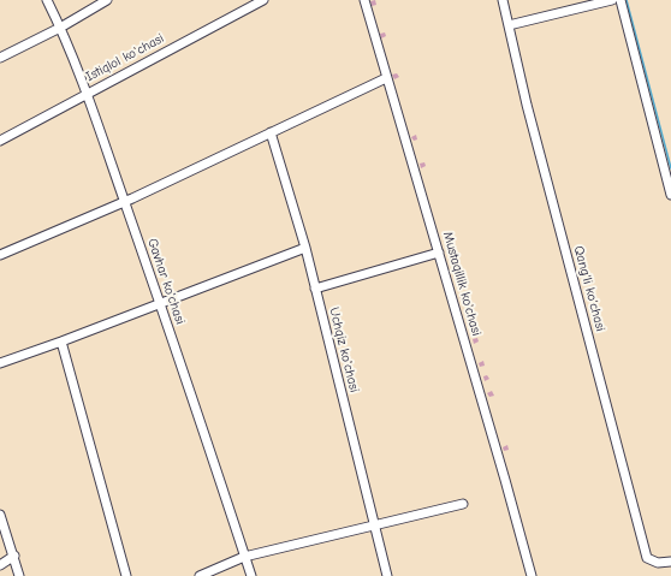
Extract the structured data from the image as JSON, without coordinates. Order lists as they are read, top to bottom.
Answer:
{
  "streets": {
    "street": [
      "Istiqlol ko'chasi",
      "Gavhar ko'chasi",
      "Mustaqillik ko'chasi",
      "Qang'li ko'chasi",
      "Uchqiz ko'chasi"
    ]
  },
  "crossings": [
    ["Istiqlol ko'chasi", "Gavhar ko'chasi"]
  ]
}
